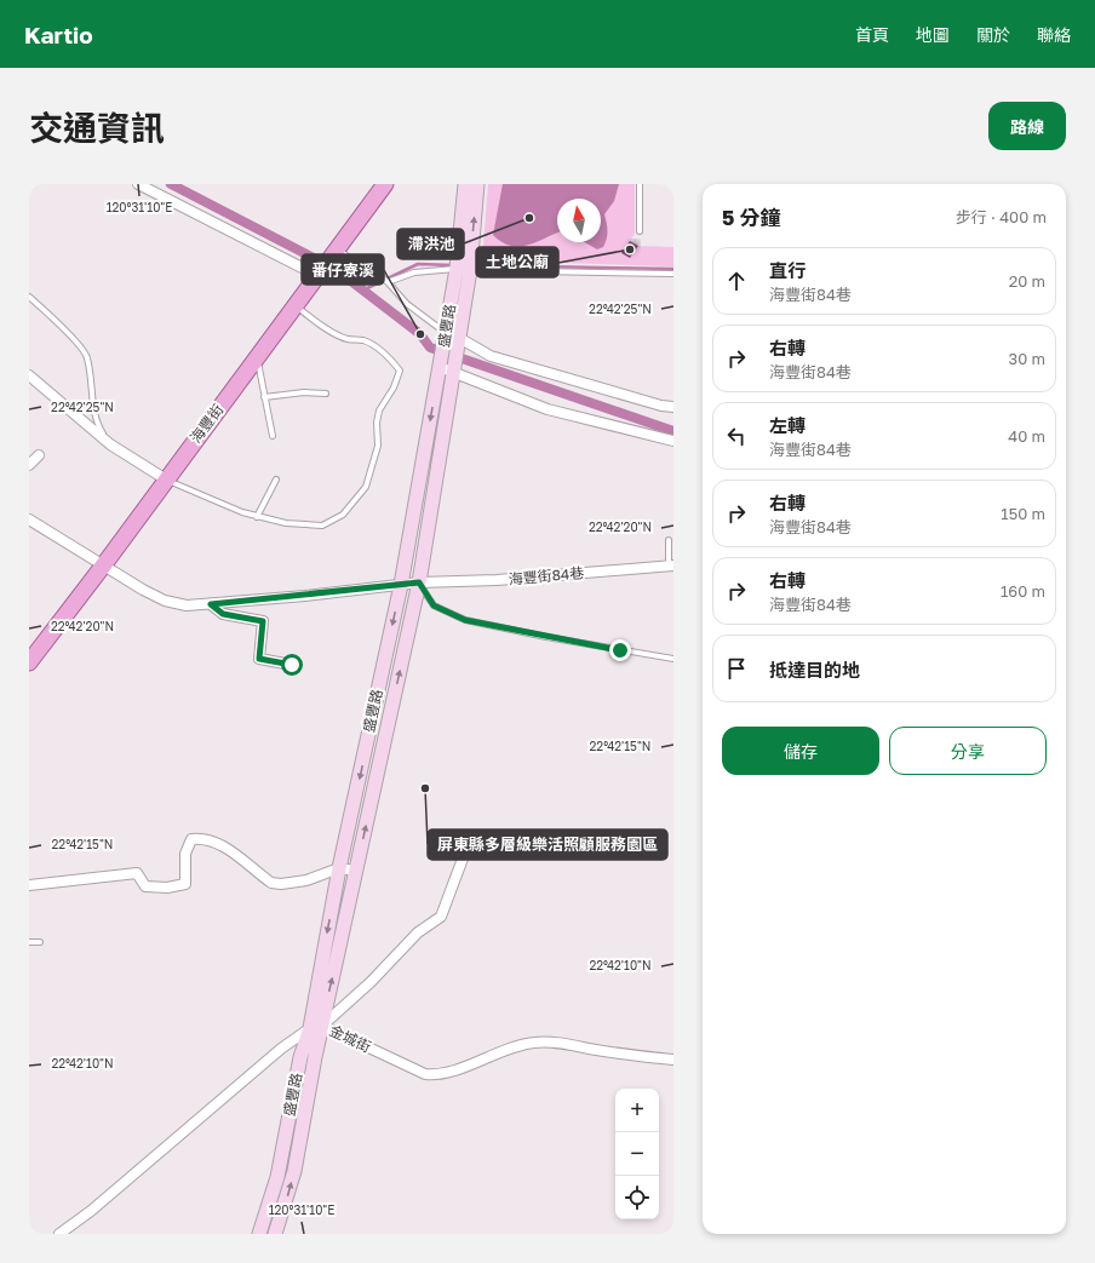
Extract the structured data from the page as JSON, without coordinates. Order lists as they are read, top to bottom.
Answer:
{
  "streets": {
    "main road": ["海豐街"],
    "street": ["盛豐路", "海豐街84巷", "金城街"]
  },
  "crossings": [
    ["盛豐路", "海豐街84巷"],
    ["盛豐路", "金城街"],
    ["海豐街", "海豐街84巷"]
  ],
  "places": [
    "滯洪池",
    "土地公廟",
    "番仔寮溪",
    "屏東縣多層級樂活照顧服務園區"
  ],
  "north": "top",
  "page": {
    "header": "Kartio",
    "nav": [
      "首頁",
      "地圖",
      "關於",
      "聯絡"
    ],
    "title": "交通資訊",
    "buttons": [
      "路線",
      ["儲存", "分享"]
    ],
    "heading": ["5 分鐘", "步行 · 400 m"],
    "list": [
      ["直行", "海豐街84巷", "20 m"],
      ["右轉", "海豐街84巷", "30 m"],
      ["左轉", "海豐街84巷", "40 m"],
      ["右轉", "海豐街84巷", "150 m"],
      ["右轉", "海豐街84巷", "160 m"],
      "抵達目的地"
    ],
    "map_buttons": ["+", "−"]
  },
  "coordinates": [
    "120°31'10\"E",
    "22°42'25\"N",
    "22°42'20\"N",
    "22°42'15\"N",
    "22°42'10\"N"
  ]
}
